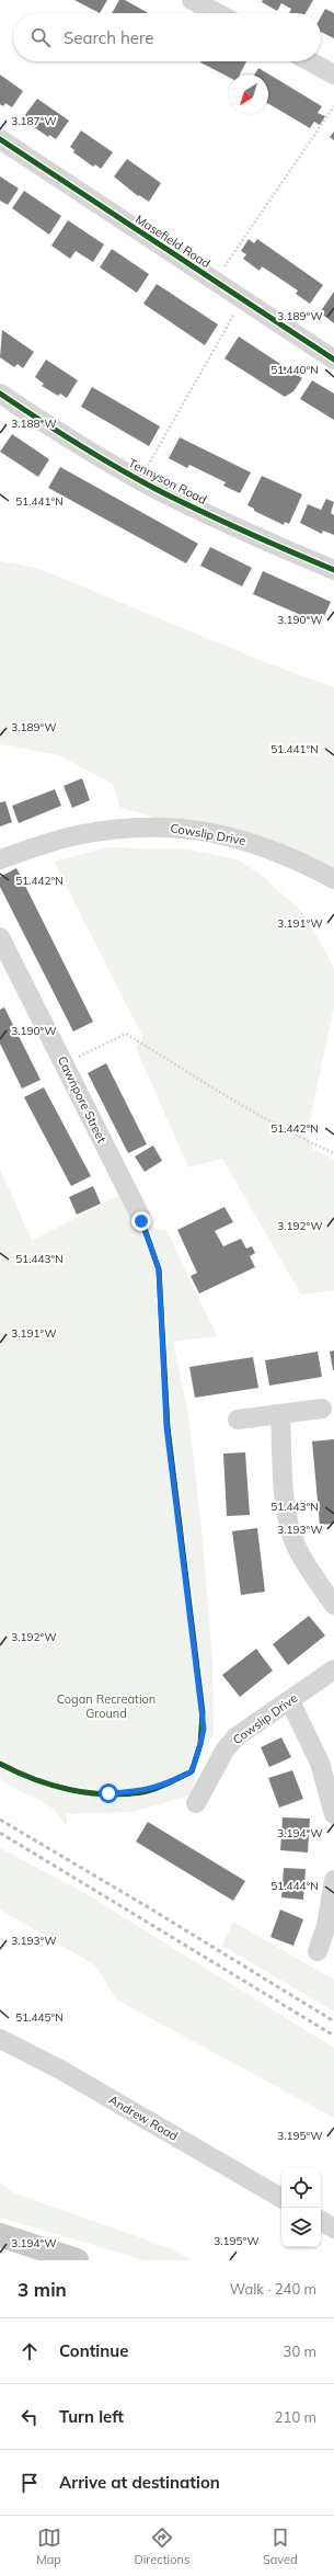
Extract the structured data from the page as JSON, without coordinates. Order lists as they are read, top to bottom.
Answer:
{
  "streets": {
    "street": [
      "Masefield Road",
      "Tennyson Road",
      "Cowslip Drive",
      "Cawnpore Street",
      "Andrew Road"
    ]
  },
  "parks": ["Cogan Recreation Ground"],
  "north": "bottom left",
  "page": {
    "search": "Search here",
    "heading": ["3 min", "Walk · 240 m"],
    "list": [
      ["Continue", "30 m"],
      ["Turn left", "210 m"],
      "Arrive at destination"
    ],
    "nav": ["Map", "Directions", "Saved"]
  },
  "coordinates": [
    "3.187°W",
    "3.189°W",
    "51.440°N",
    "3.188°W",
    "51.441°N",
    "3.190°W",
    "51.442°N",
    "3.191°W",
    "3.192°W",
    "51.443°N",
    "3.193°W",
    "3.194°W",
    "51.444°N",
    "51.445°N",
    "3.195°W"
  ]
}
